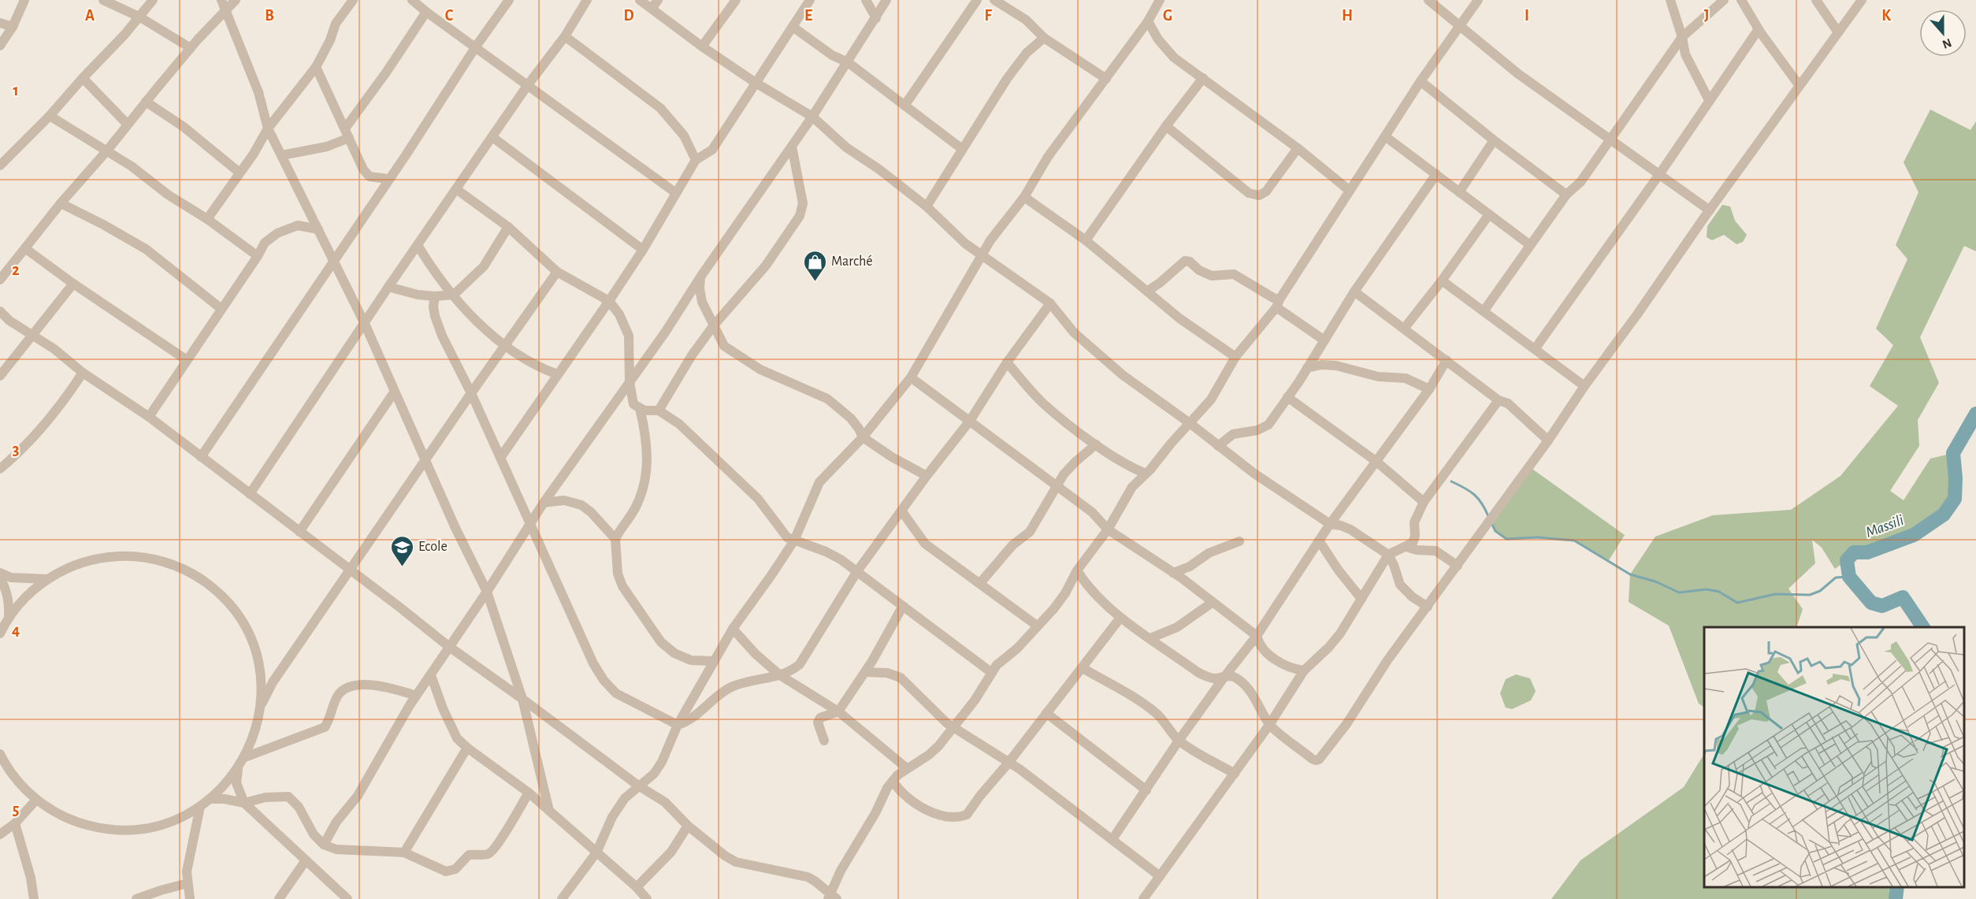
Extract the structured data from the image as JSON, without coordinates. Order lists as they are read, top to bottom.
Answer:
{
  "water": ["Massili"],
  "places": {
    "shop": ["Marché"],
    "school or university": ["Ecole"]
  },
  "north": "bottom",
  "grid": {
    "columns": [
      "A",
      "B",
      "C",
      "D",
      "E",
      "F",
      "G",
      "H",
      "I",
      "J",
      "K"
    ],
    "rows": [
      "1",
      "2",
      "3",
      "4",
      "5"
    ]
  }
}
